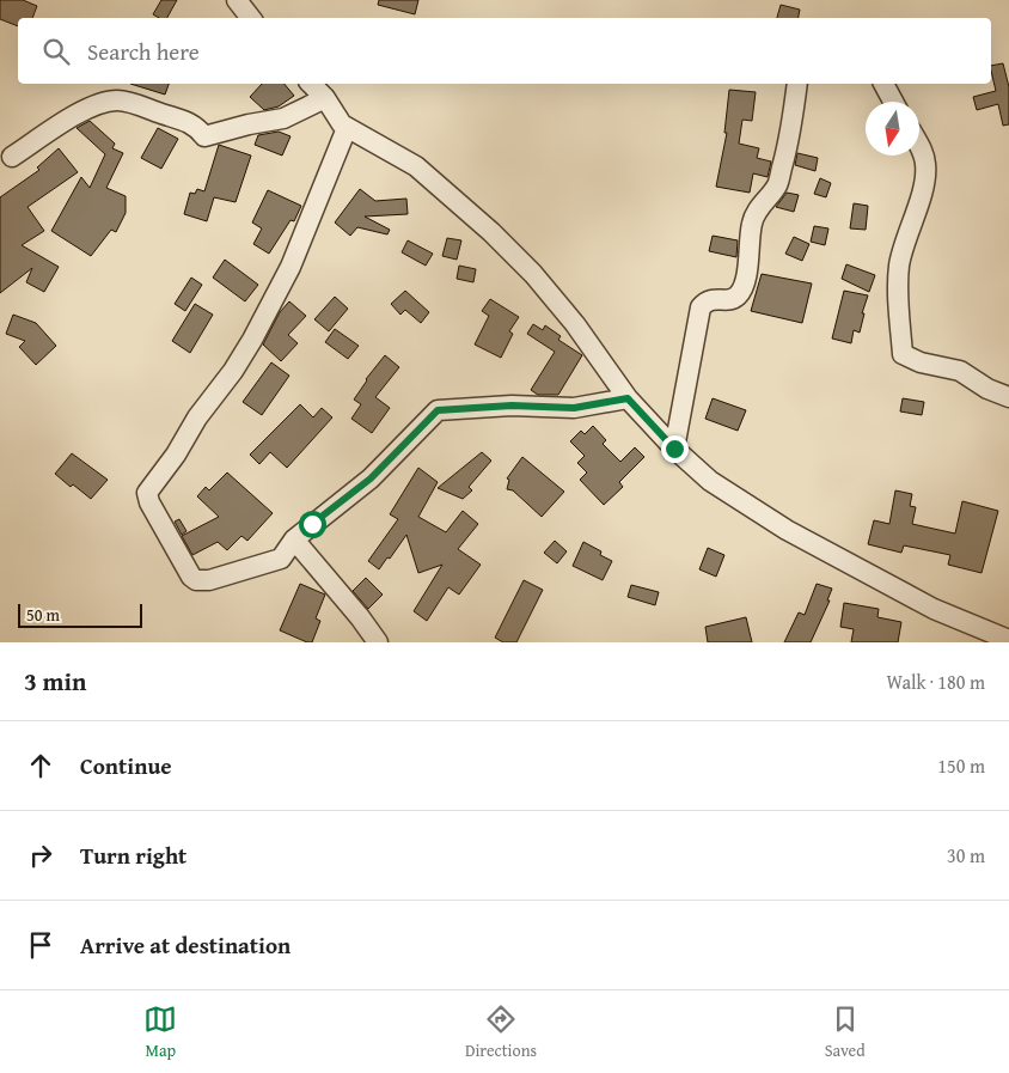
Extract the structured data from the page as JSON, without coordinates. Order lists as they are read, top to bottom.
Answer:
{
  "scale_bar": "50 m",
  "north": "bottom",
  "page": {
    "search": "Search here",
    "scale": "50 m",
    "heading": ["3 min", "Walk · 180 m"],
    "list": [
      ["Continue", "150 m"],
      ["Turn right", "30 m"],
      "Arrive at destination"
    ],
    "nav": ["Map", "Directions", "Saved"]
  }
}
